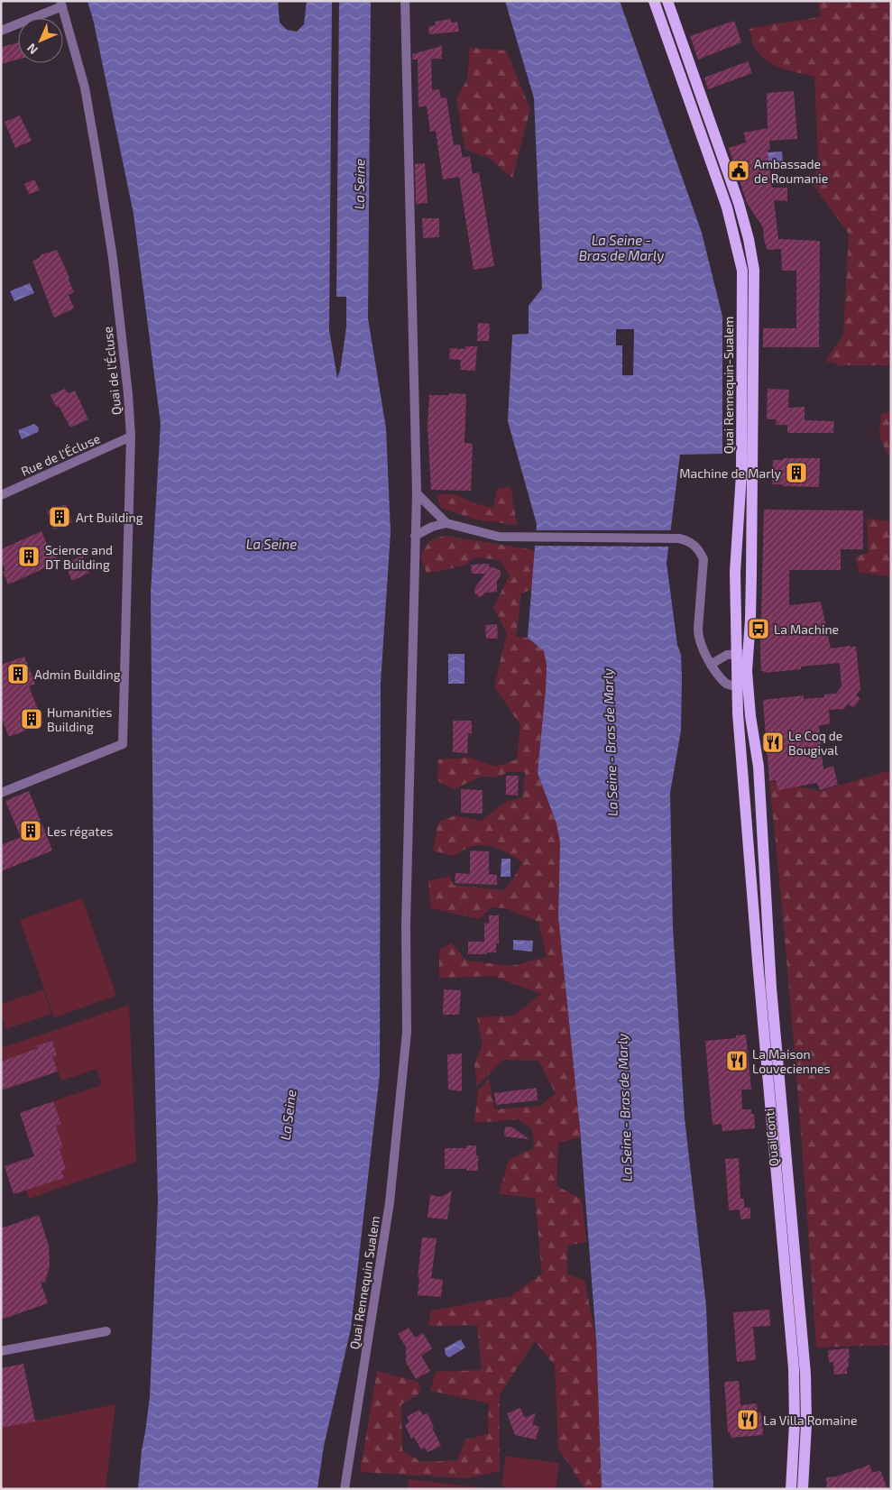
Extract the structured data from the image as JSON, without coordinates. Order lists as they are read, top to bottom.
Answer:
{
  "streets": {
    "main road": ["Quai Rennequin-Sualem", "Quai Conti"],
    "street": ["Quai de l'Écluse", "Rue de l'Écluse", "Quai Rennequin Sualem"]
  },
  "crossings": [
    ["Quai de l'Écluse", "Rue de l'Écluse"],
    ["Quai Rennequin-Sualem", "Quai Conti"]
  ],
  "water": ["La Seine", "La Seine - Bras de Marly"],
  "places": {
    "public building": ["Ambassade de Roumanie"],
    "building": [
      "Machine de Marly",
      "Art Building",
      "Science and DT Building",
      "Admin Building",
      "Humanities Building",
      "Les régates"
    ],
    "bus stop": ["La Machine"],
    "restaurant": ["Le Coq de Bougival", "La Maison Louveciennes", "La Villa Romaine"]
  },
  "north": "bottom left"
}
